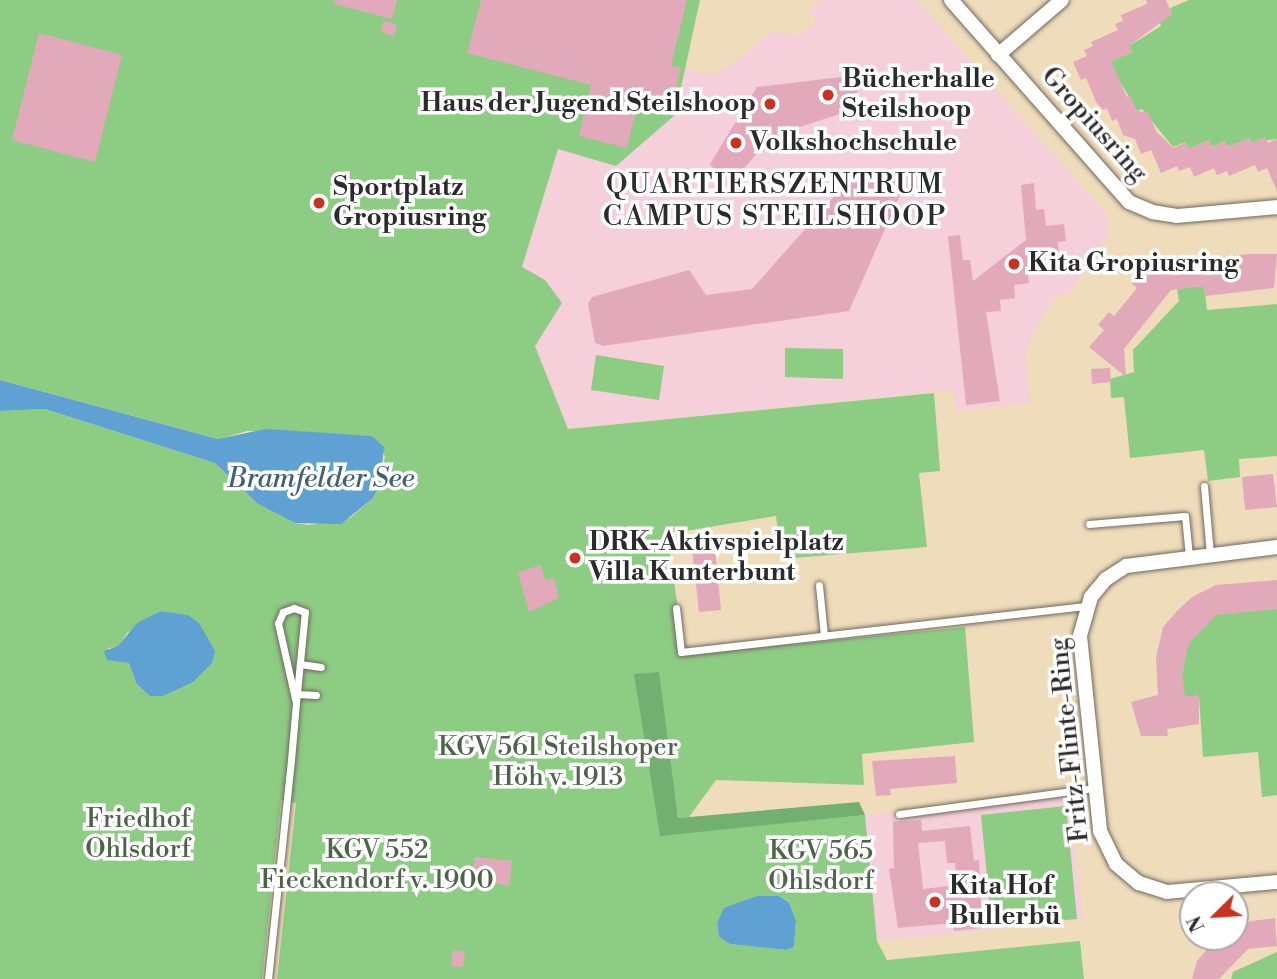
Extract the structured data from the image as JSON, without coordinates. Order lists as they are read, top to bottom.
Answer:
{
  "streets": {
    "street": ["Gropiusring", "Fritz-Flinte-Ring"]
  },
  "districts": ["QUARTIERSZENTRUM CAMPUS STEILSHOOP"],
  "water": ["Bramfelder See"],
  "parks": [
    "KGV 561 Steilshoper Höh v. 1913",
    "Friedhof Ohlsdorf",
    "KGV 552 Fieckendorf v. 1900",
    "KGV 565 Ohlsdorf"
  ],
  "places": [
    "Bücherhalle Steilshoop",
    "Haus der Jugend Steilshoop",
    "Volkshochschule",
    "Sportplatz Gropiusring",
    "Kita Gropiusring",
    "DRK-Aktivspielplatz Villa Kunterbunt",
    "Kita Hof Bullerbü"
  ],
  "north": "bottom left"
}
